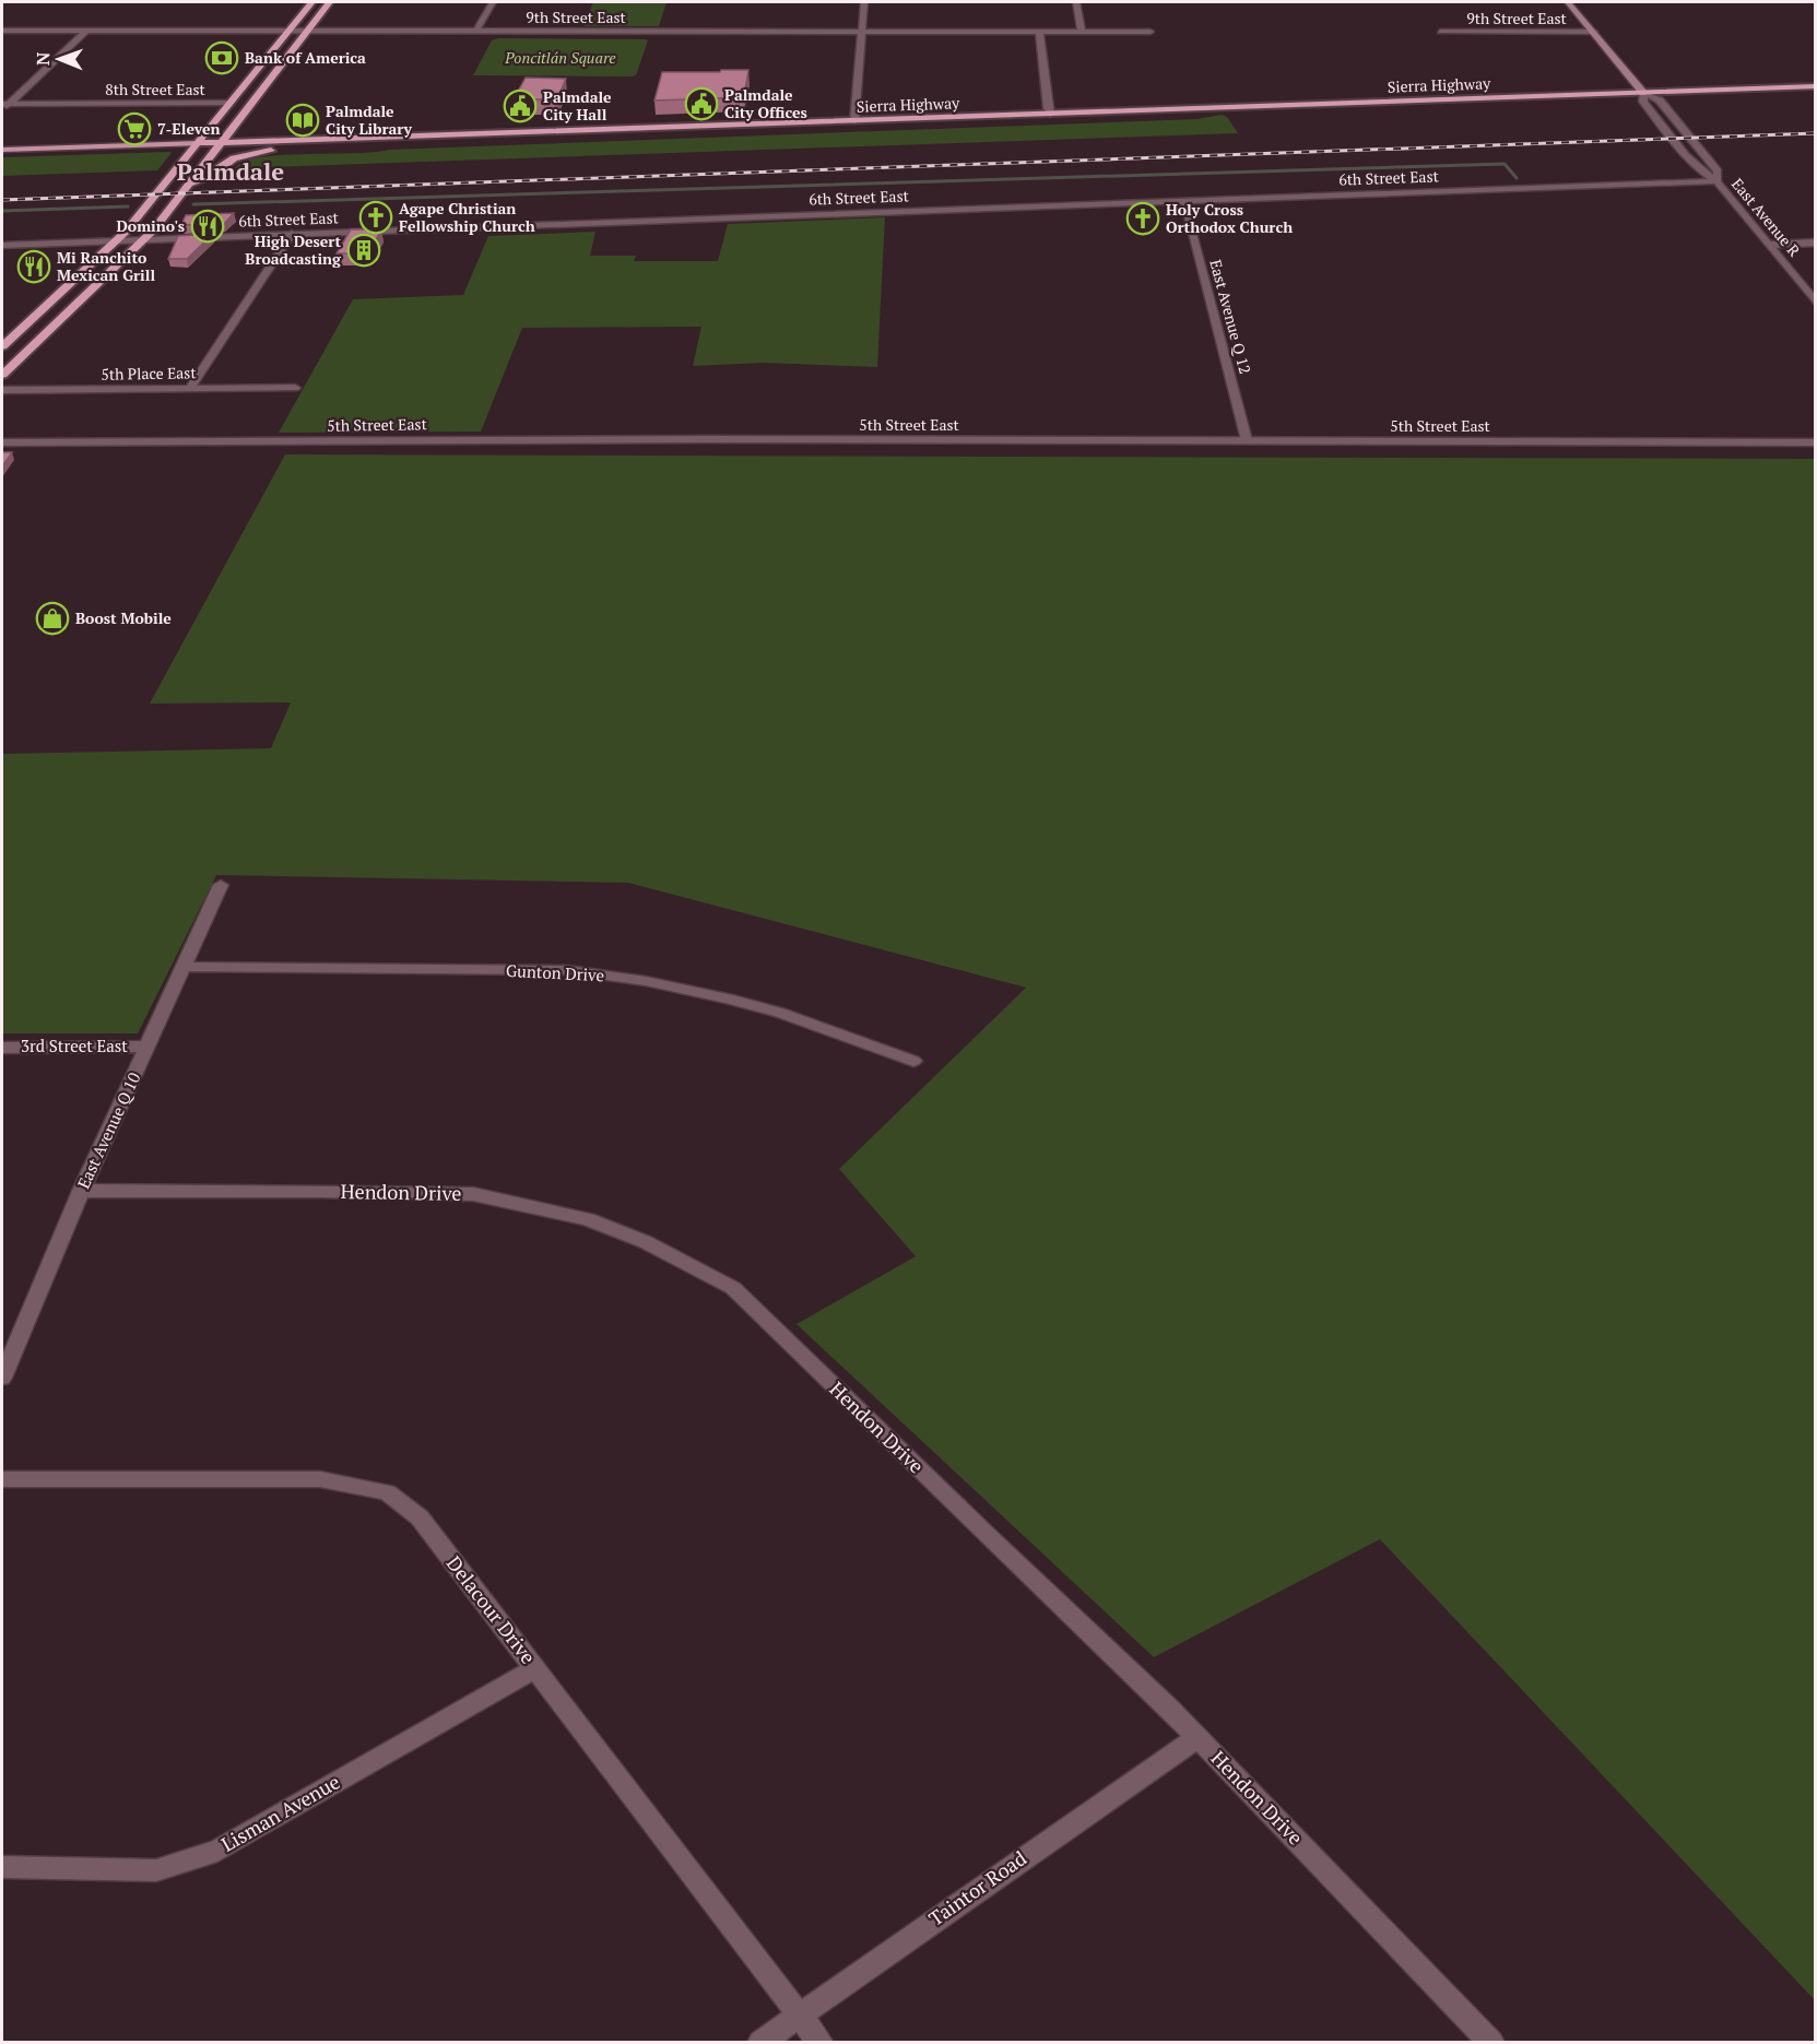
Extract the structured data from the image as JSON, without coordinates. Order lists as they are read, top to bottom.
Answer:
{
  "streets": {
    "highway": ["Sierra Highway"],
    "main road": ["East Avenue R"],
    "street": [
      "9th Street East",
      "8th Street East",
      "6th Street East",
      "East Avenue Q 12",
      "5th Place East",
      "5th Street East",
      "Gunton Drive",
      "3rd Street East",
      "East Avenue Q 10",
      "Hendon Drive",
      "Delacour Drive",
      "Lisman Avenue",
      "Taintor Road"
    ]
  },
  "crossings": [
    ["9th Street East", "East Avenue R"],
    ["Sierra Highway", "East Avenue R"],
    ["6th Street East", "East Avenue R"],
    ["6th Street East", "East Avenue Q 12"],
    ["East Avenue Q 12", "5th Street East"],
    ["Gunton Drive", "East Avenue Q 10"],
    ["3rd Street East", "East Avenue Q 10"],
    ["East Avenue Q 10", "Hendon Drive"],
    ["Hendon Drive", "Taintor Road"],
    ["Delacour Drive", "Lisman Avenue"],
    ["Delacour Drive", "Taintor Road"]
  ],
  "districts": ["Palmdale"],
  "parks": ["Poncitlán Square"],
  "places": {
    "bank": ["Bank of America"],
    "public building": ["Palmdale City Offices", "Palmdale City Hall"],
    "library": ["Palmdale City Library"],
    "supermarket": ["7-Eleven"],
    "church": ["Agape Christian Fellowship Church", "Holy Cross Orthodox Church"],
    "restaurant": ["Domino's", "Mi Ranchito Mexican Grill"],
    "building": ["High Desert Broadcasting"],
    "shop": ["Boost Mobile"]
  },
  "north": "left"
}
